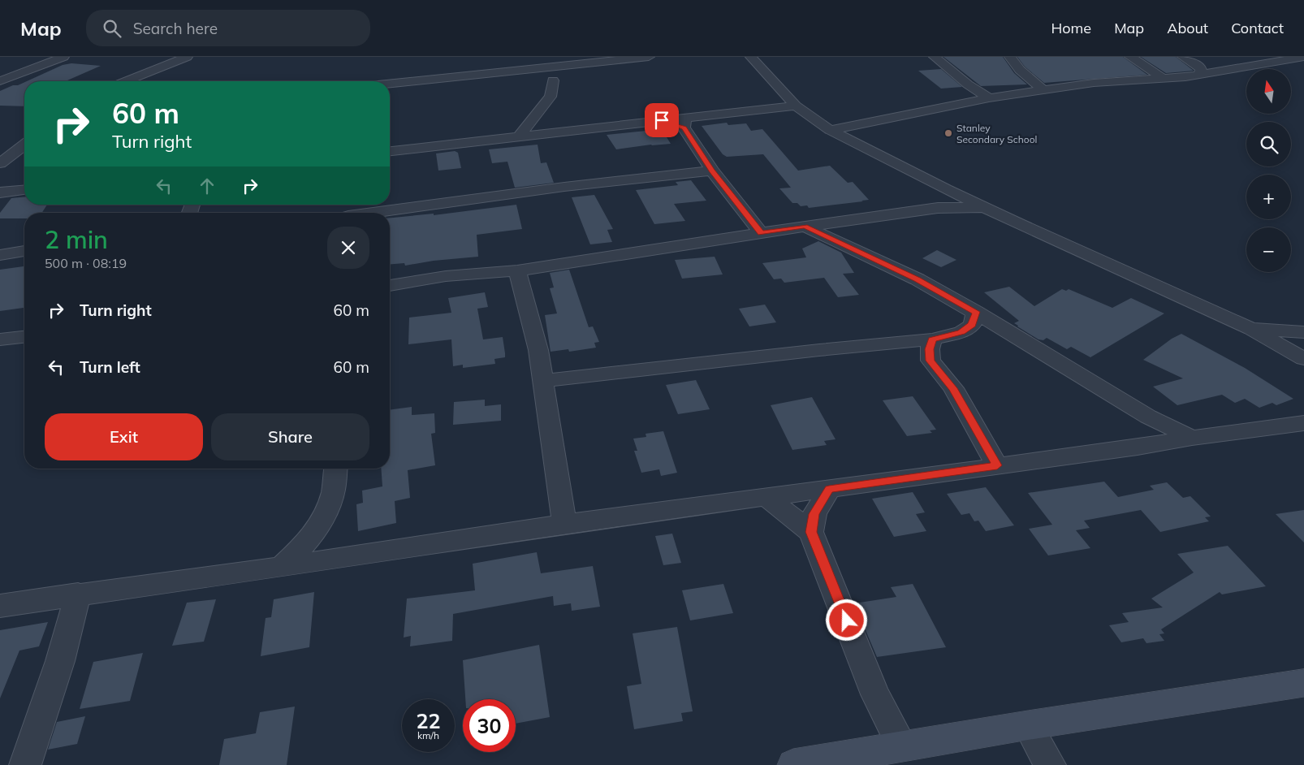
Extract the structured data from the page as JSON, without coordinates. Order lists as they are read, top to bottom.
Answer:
{
  "places": ["Stanley Secondary School"],
  "north": "top",
  "page": {
    "header": "Map",
    "search": "Search here",
    "nav": [
      "Home",
      "Map",
      "About",
      "Contact"
    ],
    "map_buttons": ["+", "−"],
    "turn": ["60 m", "Turn right"],
    "heading": ["2 min", "500 m · 08:19"],
    "list": [
      {
        "name": "Turn right",
        "value": "60 m"
      },
      {
        "name": "Turn left",
        "value": "60 m"
      }
    ],
    "buttons": ["Exit", "Share"],
    "speed": "22 km/h",
    "limit": "30"
  }
}
